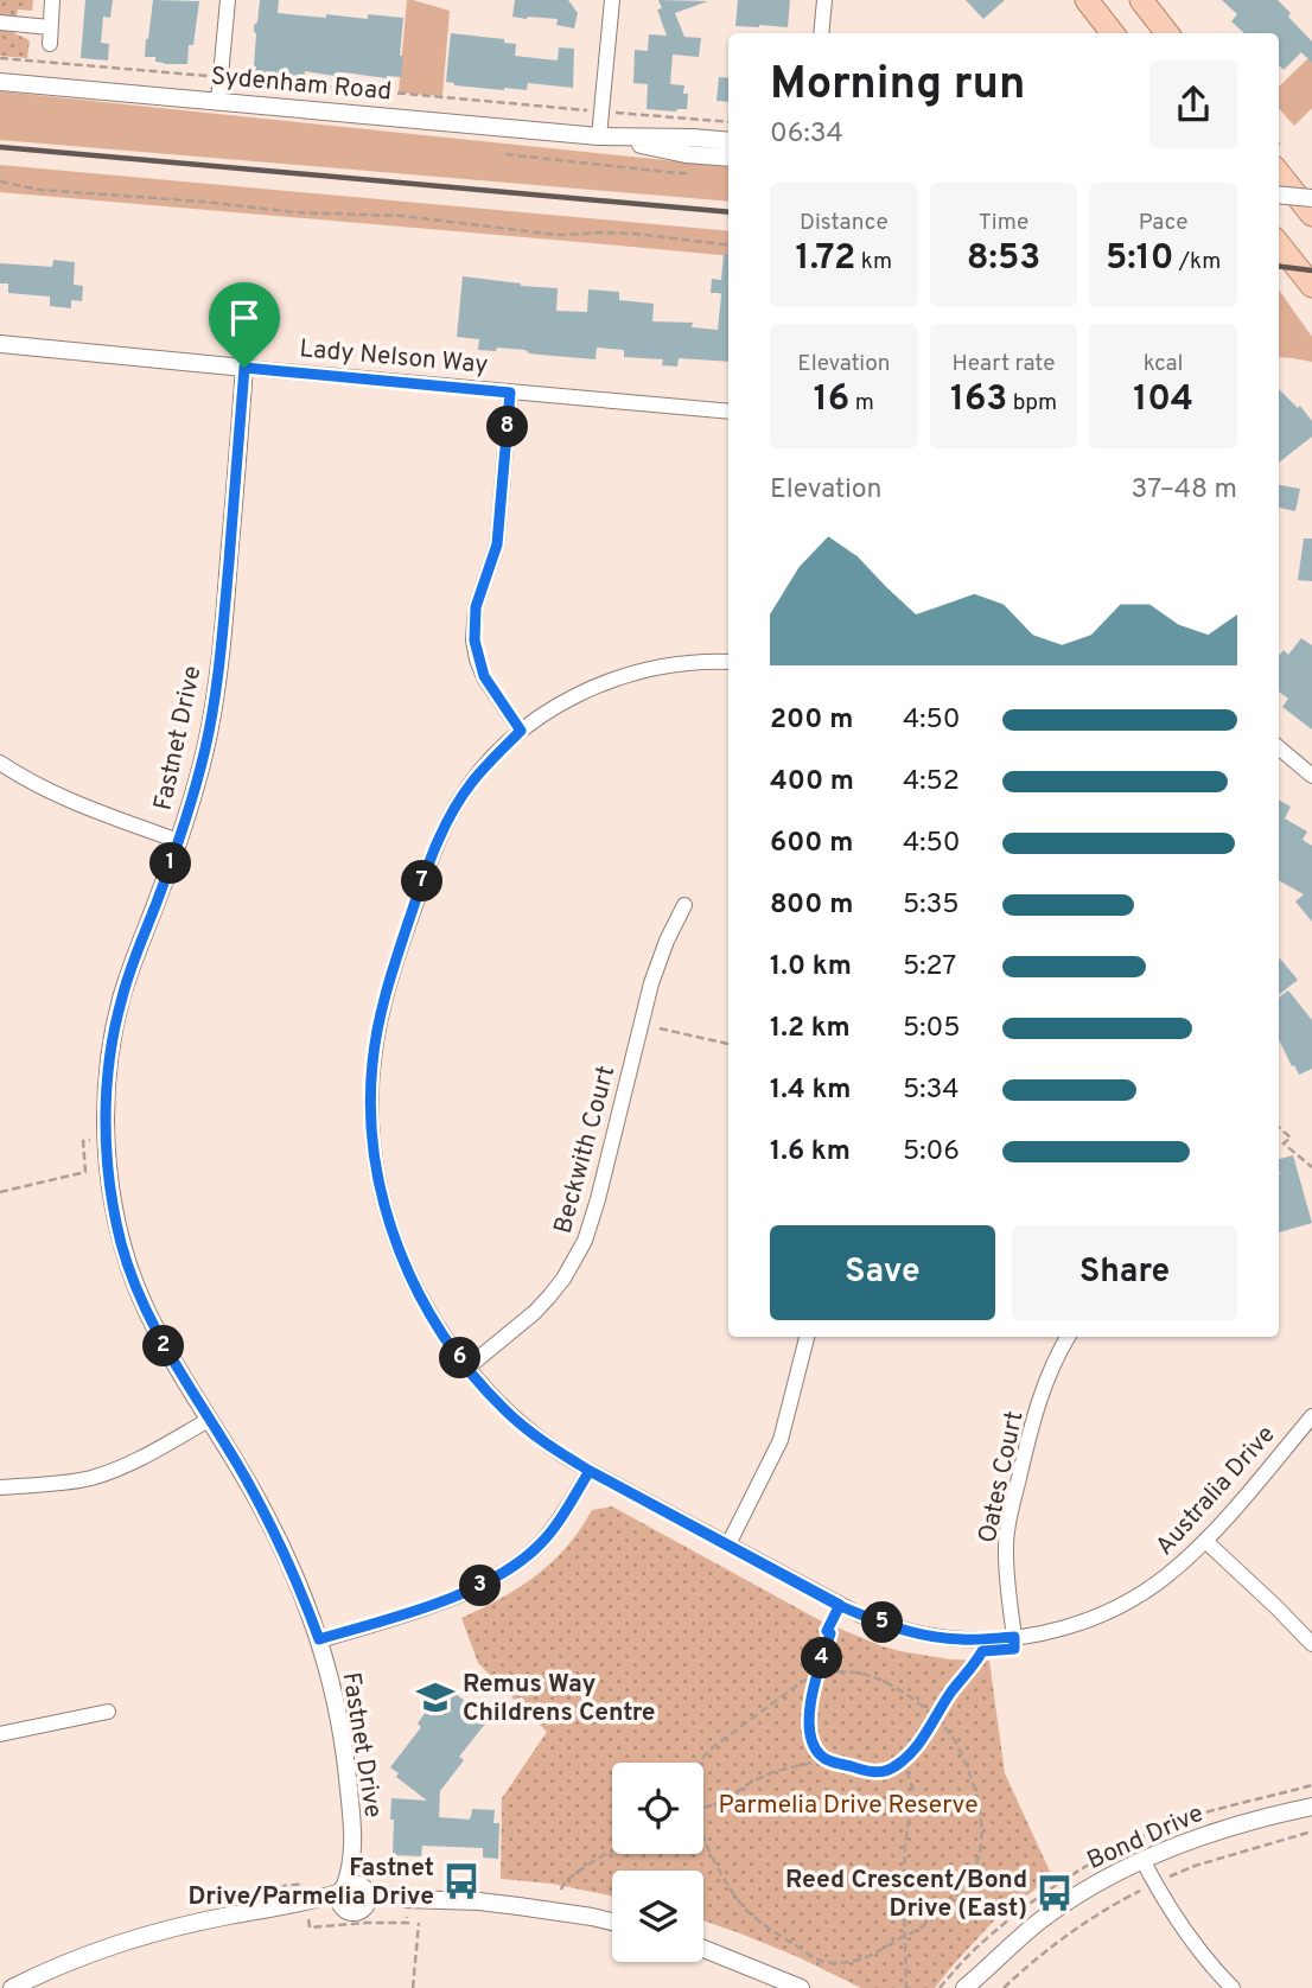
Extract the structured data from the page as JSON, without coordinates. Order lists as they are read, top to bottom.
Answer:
{
  "streets": {
    "street": [
      "Sydenham Road",
      "Lady Nelson Way",
      "Fastnet Drive",
      "Beckwith Court",
      "Oates Court",
      "Australia Drive",
      "Bond Drive"
    ]
  },
  "crossings": [
    ["Lady Nelson Way", "Fastnet Drive"],
    ["Beckwith Court", "Australia Drive"],
    ["Oates Court", "Australia Drive"]
  ],
  "parks": ["Parmelia Drive Reserve"],
  "places": {
    "school or university": ["Remus Way Childrens Centre"],
    "bus stop": ["Fastnet Drive/Parmelia Drive", "Reed Crescent/Bond Drive (East)"]
  },
  "page": {
    "heading": ["Morning run", "06:34"],
    "stats": [
      ["Distance", "1.72 km"],
      ["Time", "8:53"],
      ["Pace", "5:10 /km"],
      ["Elevation", "16 m"],
      ["Heart rate", "163 bpm"],
      ["kcal", "104"]
    ],
    "pins": [
      "8",
      "1",
      "7",
      "2",
      "6",
      "3",
      "5",
      "4"
    ],
    "chart": ["Elevation", "37–48 m"],
    "list": [
      {
        "name": "200 m",
        "note": "4:50"
      },
      {
        "name": "400 m",
        "note": "4:52"
      },
      {
        "name": "600 m",
        "note": "4:50"
      },
      {
        "name": "800 m",
        "note": "5:35"
      },
      {
        "name": "1.0 km",
        "note": "5:27"
      },
      {
        "name": "1.2 km",
        "note": "5:05"
      },
      {
        "name": "1.4 km",
        "note": "5:34"
      },
      {
        "name": "1.6 km",
        "note": "5:06"
      }
    ],
    "buttons": ["Save", "Share"]
  }
}
